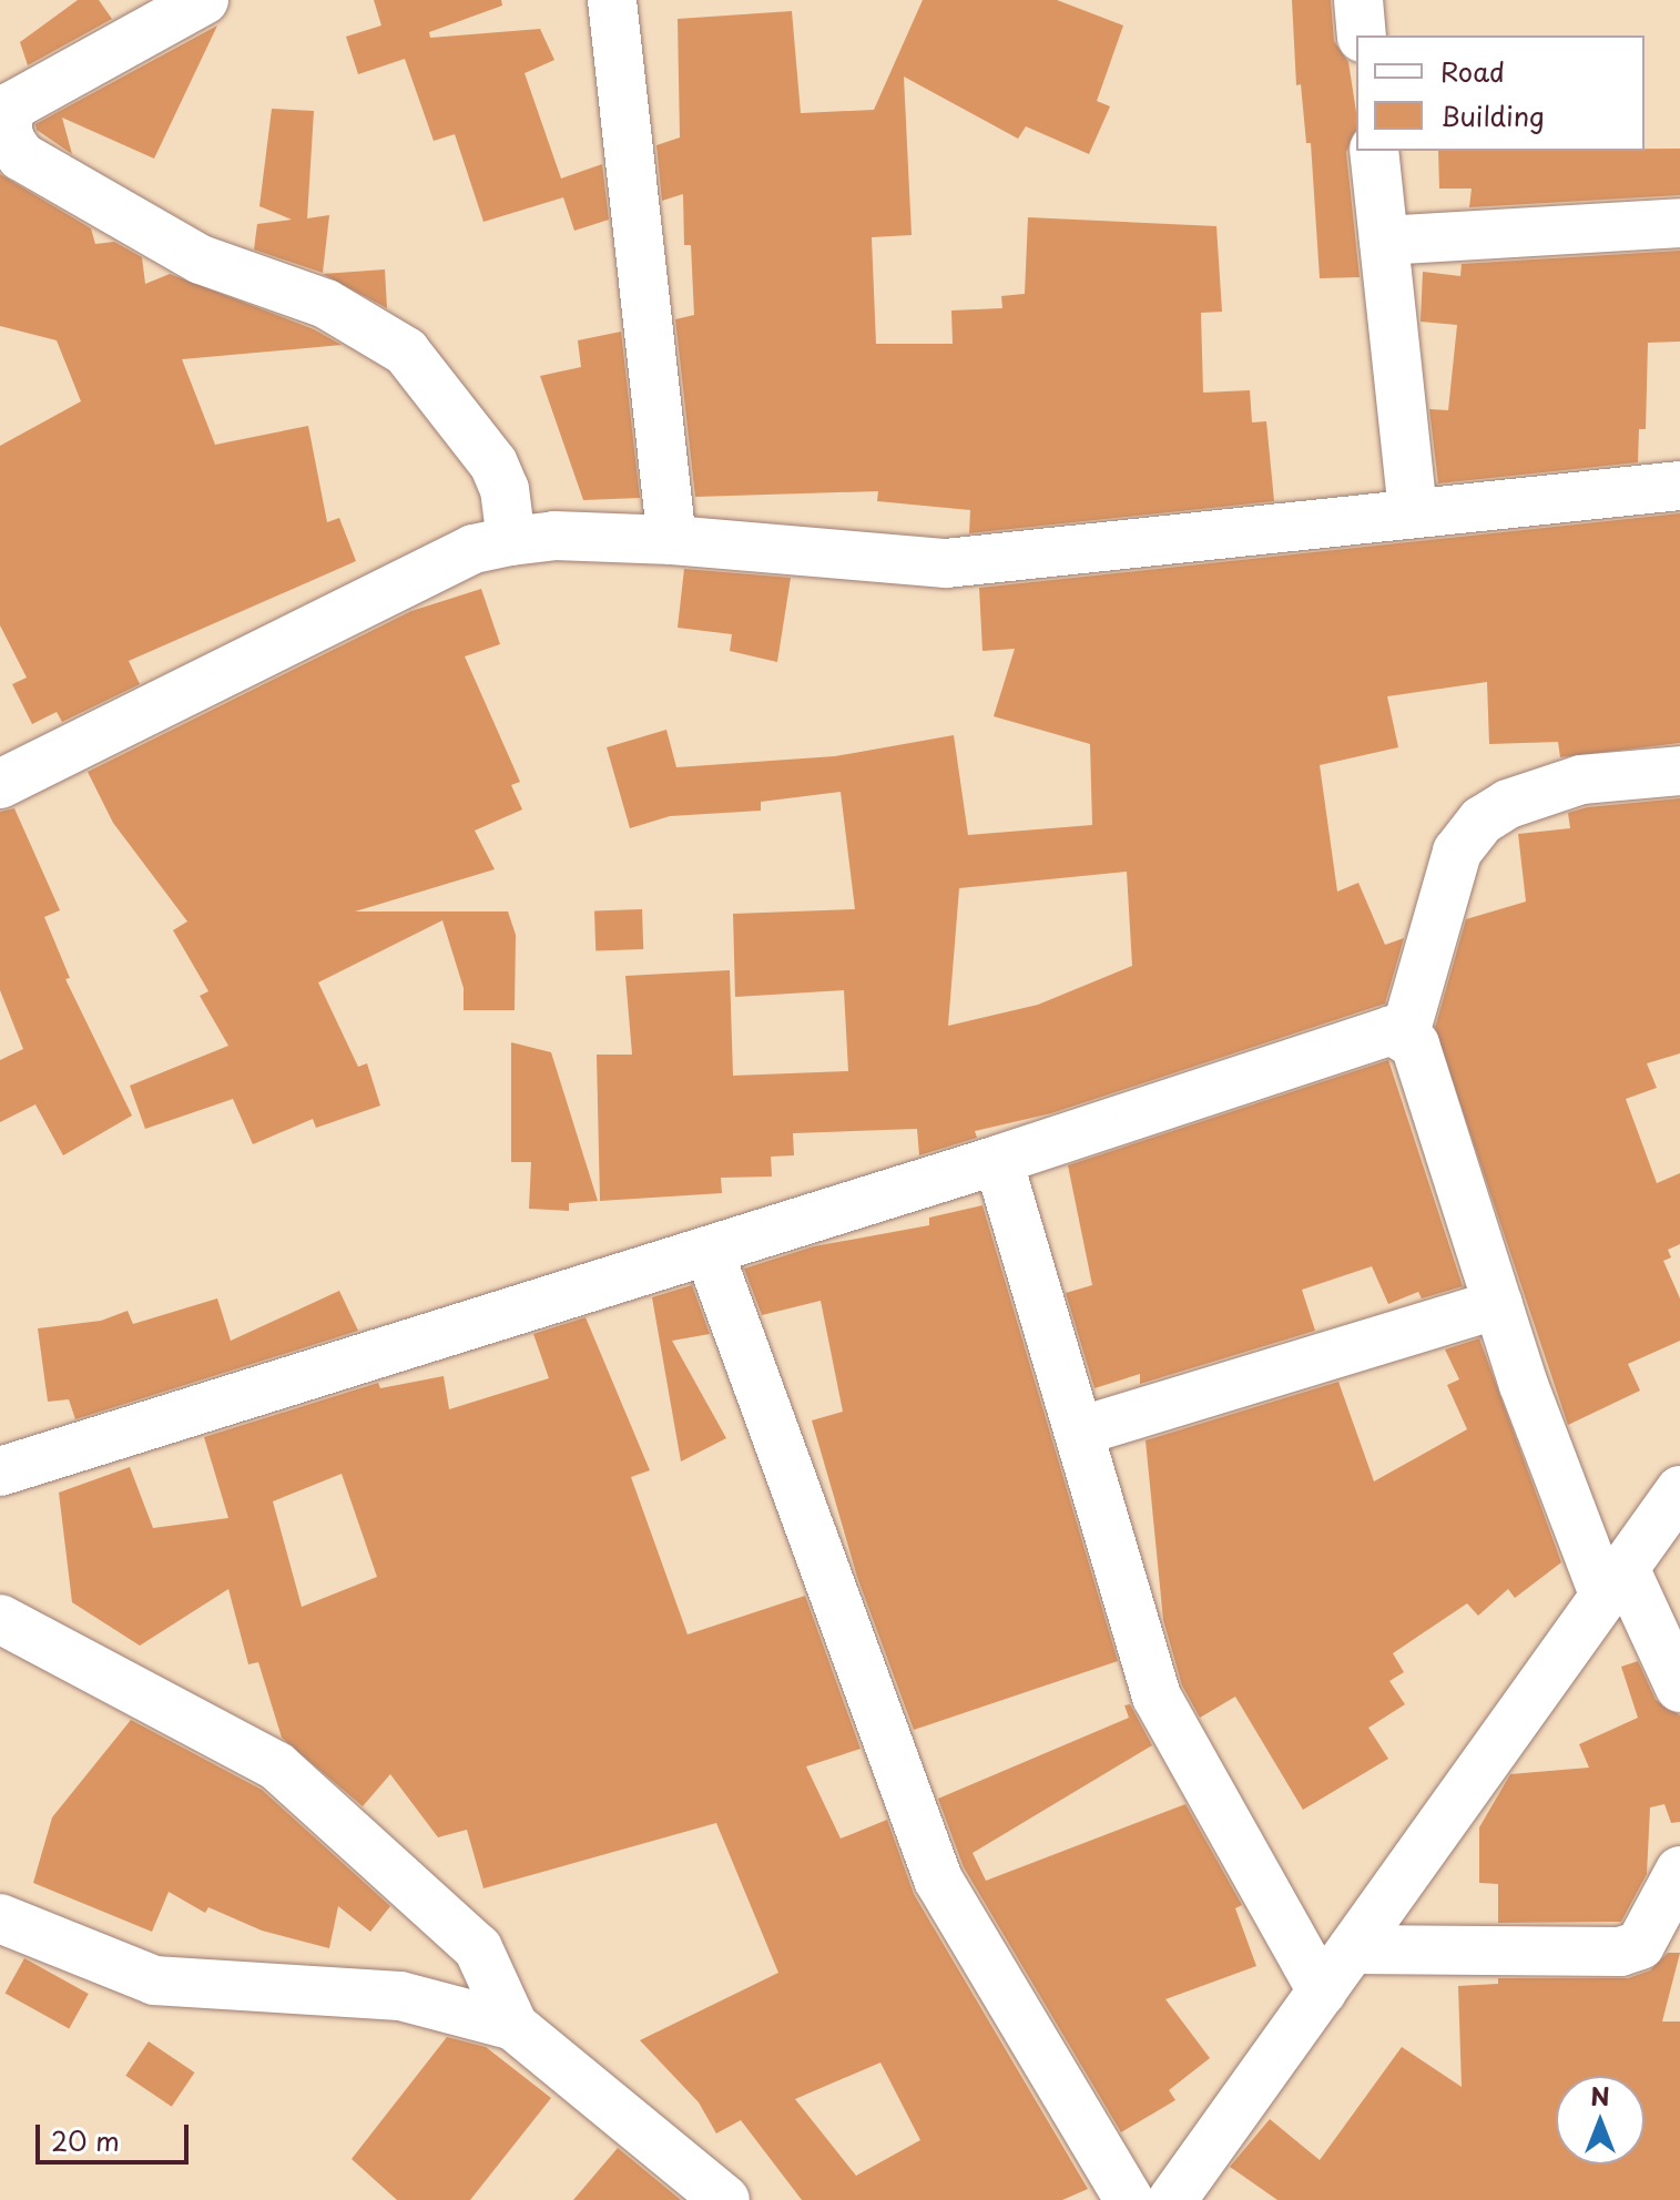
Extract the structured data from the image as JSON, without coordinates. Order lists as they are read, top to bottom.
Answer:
{
  "legend": ["Road", "Building"],
  "scale_bar": "20 m",
  "north": "top"
}
